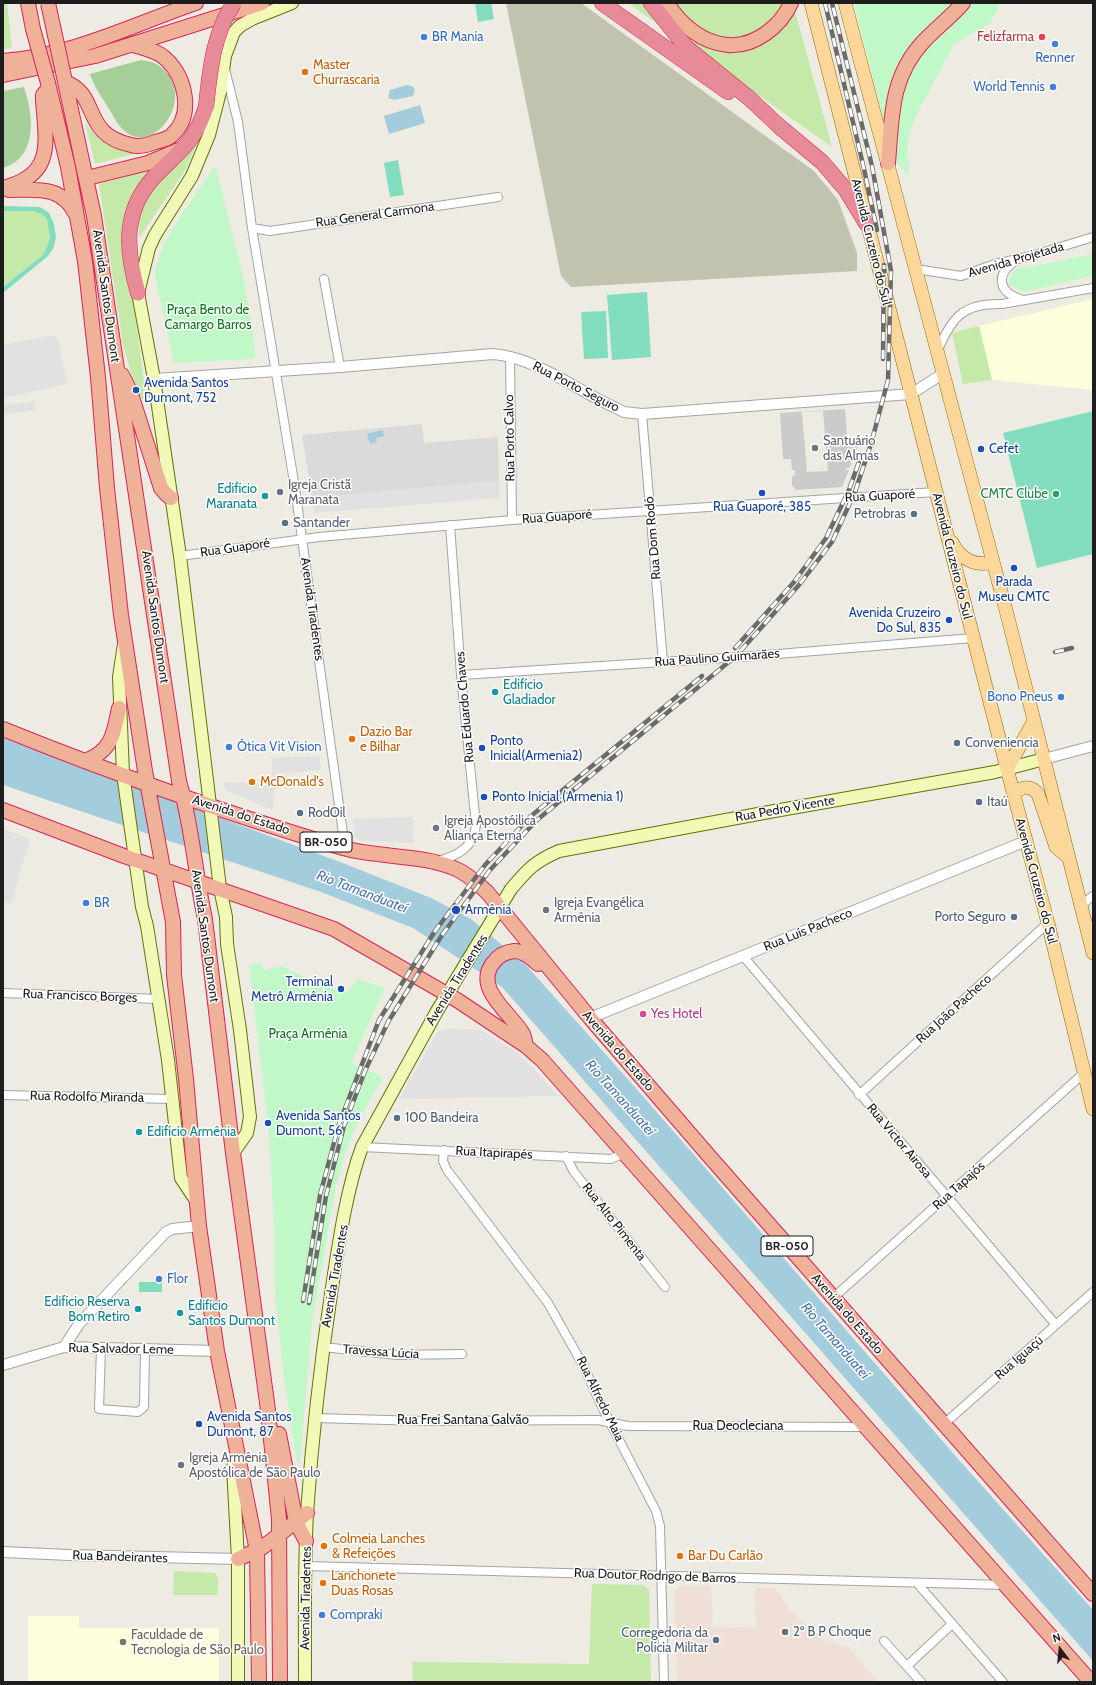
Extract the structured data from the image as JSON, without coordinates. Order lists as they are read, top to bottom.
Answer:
{
  "streets": {
    "highway": [
      "Avenida Santos Dumont",
      "Avenida Tiradentes",
      "Avenida do Estado",
      "BR-050"
    ],
    "main road": ["Avenida Cruzeiro do Sul", "Rua Pedro Vicente"],
    "street": [
      "Rua General Carmona",
      "Avenida Projetada",
      "Rua Porto Seguro",
      "Rua Porto Calvo",
      "Rua Guaporé",
      "Rua Dom Rodó",
      "Rua Paulino Guimarães",
      "Rua Eduardo Chaves",
      "Rua Luís Pacheco",
      "Rua Francisco Borges",
      "Rua João Pacheco",
      "Rua Rodolfo Miranda",
      "Rua Victor Airosa",
      "Rua Itapirapés",
      "Rua Tapajós",
      "Rua Alto Pimenta",
      "Rua Salvador Leme",
      "Travessa Lúcia",
      "Rua Iguaçú",
      "Rua Alfredo Maia",
      "Rua Frei Santana Galvão",
      "Rua Deocleciana",
      "Rua Bandeirantes",
      "Rua Doutor Rodrigo de Barros"
    ]
  },
  "crossings": [
    ["Avenida Cruzeiro do Sul", "Rua Porto Seguro"],
    ["Avenida Cruzeiro do Sul", "Rua Guaporé"],
    ["Avenida Cruzeiro do Sul", "Rua Paulino Guimarães"],
    ["Avenida Cruzeiro do Sul", "Rua Pedro Vicente"],
    ["Avenida Cruzeiro do Sul", "Rua Luís Pacheco"],
    ["Avenida Cruzeiro do Sul", "Rua João Pacheco"],
    ["Avenida Cruzeiro do Sul", "Rua Tapajós"],
    ["Avenida Santos Dumont", "Rua Guaporé"],
    ["Avenida Santos Dumont", "Avenida Tiradentes"],
    ["Avenida Santos Dumont", "Avenida do Estado"],
    ["Avenida Santos Dumont", "Rua Francisco Borges"],
    ["Avenida Santos Dumont", "Rua Rodolfo Miranda"],
    ["Avenida Santos Dumont", "Rua Salvador Leme"],
    ["Avenida Santos Dumont", "Rua Bandeirantes"],
    ["Rua Porto Seguro", "Rua Porto Calvo"],
    ["Rua Porto Seguro", "Rua Dom Rodó"],
    ["Rua Porto Seguro", "Avenida Tiradentes"],
    ["Rua Porto Calvo", "Rua Guaporé"],
    ["Rua Guaporé", "Rua Dom Rodó"],
    ["Rua Guaporé", "Avenida Tiradentes"],
    ["Rua Guaporé", "Rua Eduardo Chaves"],
    ["Rua Dom Rodó", "Rua Paulino Guimarães"],
    ["Avenida Tiradentes", "Rua Pedro Vicente"],
    ["Avenida Tiradentes", "Avenida do Estado"],
    ["Avenida Tiradentes", "Rua Itapirapés"],
    ["Avenida Tiradentes", "Travessa Lúcia"],
    ["Avenida Tiradentes", "Rua Frei Santana Galvão"],
    ["Avenida Tiradentes", "Rua Doutor Rodrigo de Barros"],
    ["Rua Paulino Guimarães", "Rua Eduardo Chaves"],
    ["Rua Eduardo Chaves", "Avenida do Estado"],
    ["Rua Pedro Vicente", "Avenida do Estado"],
    ["Avenida do Estado", "Rua Luís Pacheco"],
    ["Avenida do Estado", "Rua Tapajós"],
    ["Avenida do Estado", "Rua Iguaçú"],
    ["Rua Luís Pacheco", "Rua Victor Airosa"],
    ["Rua João Pacheco", "Rua Victor Airosa"],
    ["Rua Victor Airosa", "Rua Tapajós"],
    ["Rua Victor Airosa", "Rua Iguaçú"],
    ["Rua Itapirapés", "Rua Alto Pimenta"],
    ["Rua Itapirapés", "Rua Alfredo Maia"],
    ["Rua Alfredo Maia", "Rua Frei Santana Galvão"],
    ["Rua Alfredo Maia", "Rua Deocleciana"],
    ["Rua Alfredo Maia", "Rua Doutor Rodrigo de Barros"],
    ["Rua Frei Santana Galvão", "Rua Deocleciana"]
  ],
  "water": ["Rio Tamanduateí"],
  "parks": ["Praça Bento de Camargo Barros", "Praça Armênia"],
  "places": [
    "BR Mania",
    "Felizfarma",
    "Renner",
    "Master Churrascaria",
    "World Tennis",
    "Avenida Santos Dumont, 752",
    "Santuário das Almas",
    "Cefet",
    "Igreja Cristã Maranata",
    "Rua Guaporé, 385",
    "CMTC Clube",
    "Edifício Maranata",
    "Petrobras",
    "Santander",
    "Parada Museu CMTC",
    "Avenida Cruzeiro Do Sul, 835",
    "Edifício Gladiador",
    "Bono Pneus",
    "Dazio Bar e Bilhar",
    "Conveniencia",
    "Ótica Vit Vision",
    "Ponto Inicial(Armenia2)",
    "McDonald's",
    "Ponto Inicial (Armenia 1)",
    "Itaú",
    "RodOil",
    "Igreja Apostóilica Aliança Eterna",
    "BR",
    "Armênia",
    "Igreja Evangélica Armênia",
    "Porto Seguro",
    "Terminal Metrô Armênia",
    "Yes Hotel",
    "100 Bandeira",
    "Avenida Santos Dumont, 56",
    "Edifício Armênia",
    "Flor",
    "Edifício Reserva Bom Retiro",
    "Edifício Santos Dumont",
    "Avenida Santos Dumont, 87",
    "Igreja Armênia Apostólica de São Paulo",
    "Colmeia Lanches & Refeições",
    "Bar Du Carlão",
    "Lanchonete Duas Rosas",
    "Compraki",
    "2º B P Choque",
    "Corregedoria da Polícia Militar",
    "Faculdade de Tecnologia de São Paulo"
  ],
  "north": "top"
}
